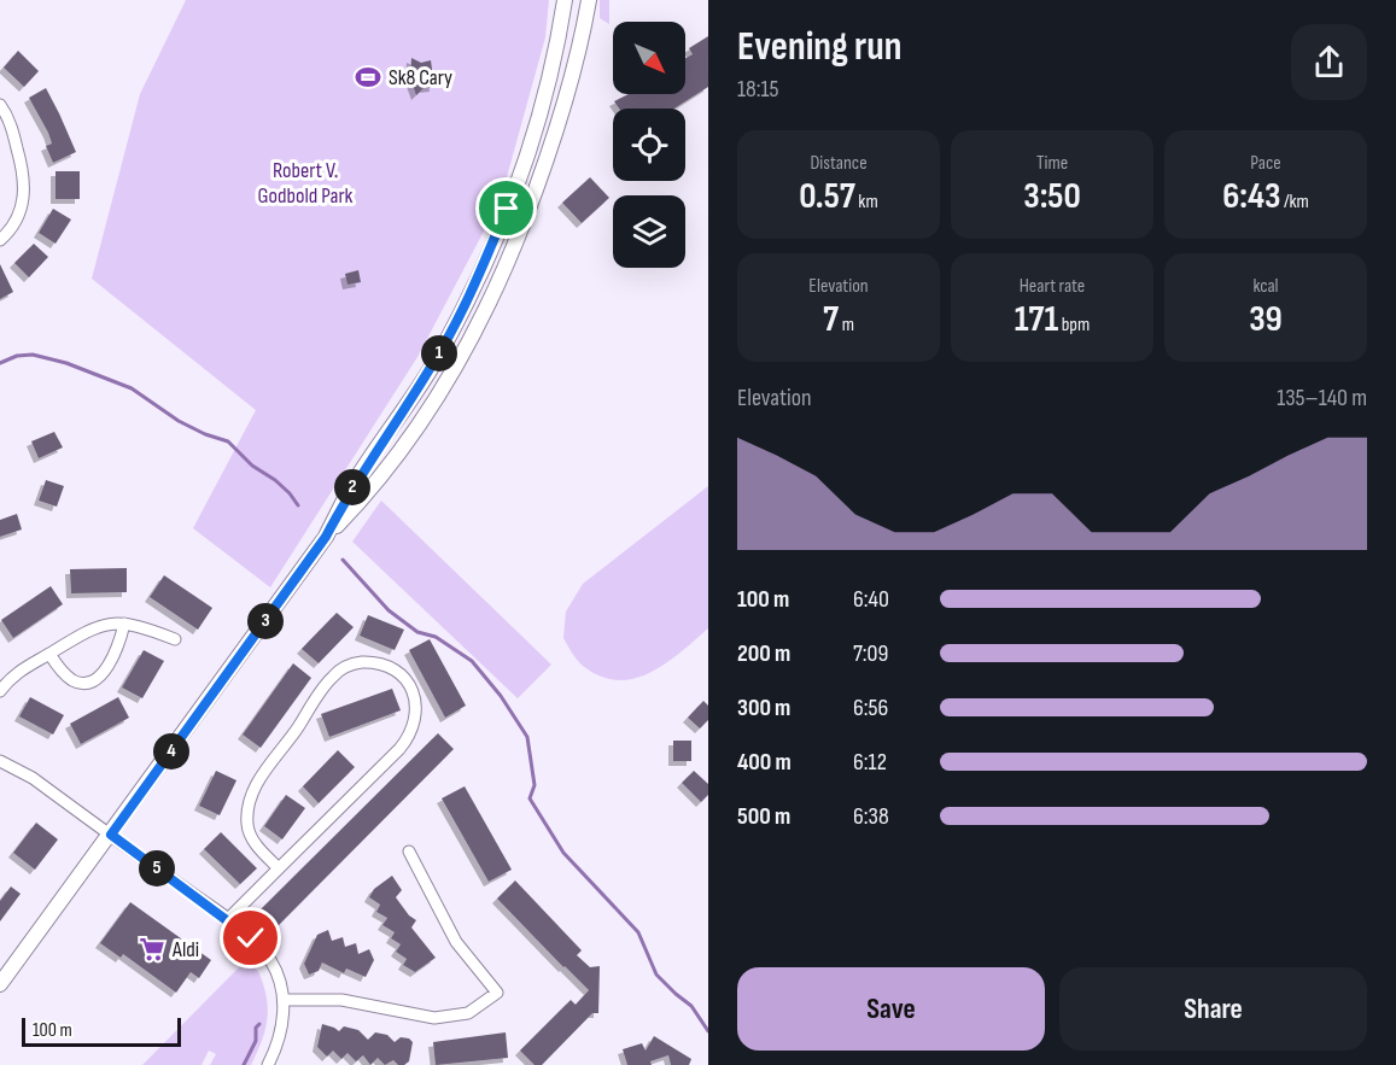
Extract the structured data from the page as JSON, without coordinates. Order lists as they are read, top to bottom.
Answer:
{
  "parks": ["Robert V. Godbold Park"],
  "places": {
    "sports": ["Sk8 Cary"],
    "supermarket": ["Aldi"]
  },
  "scale_bar": "100 m",
  "north": "bottom right",
  "page": {
    "heading": ["Evening run", "18:15"],
    "stats": [
      ["Distance", "0.57 km"],
      ["Time", "3:50"],
      ["Pace", "6:43 /km"],
      ["Elevation", "7 m"],
      ["Heart rate", "171 bpm"],
      ["kcal", "39"]
    ],
    "pins": [
      "1",
      "2",
      "3",
      "4",
      "5"
    ],
    "chart": ["Elevation", "135–140 m"],
    "list": [
      {
        "name": "100 m",
        "note": "6:40"
      },
      {
        "name": "200 m",
        "note": "7:09"
      },
      {
        "name": "300 m",
        "note": "6:56"
      },
      {
        "name": "400 m",
        "note": "6:12"
      },
      {
        "name": "500 m",
        "note": "6:38"
      }
    ],
    "buttons": ["Save", "Share"],
    "scale": "100 m"
  }
}
